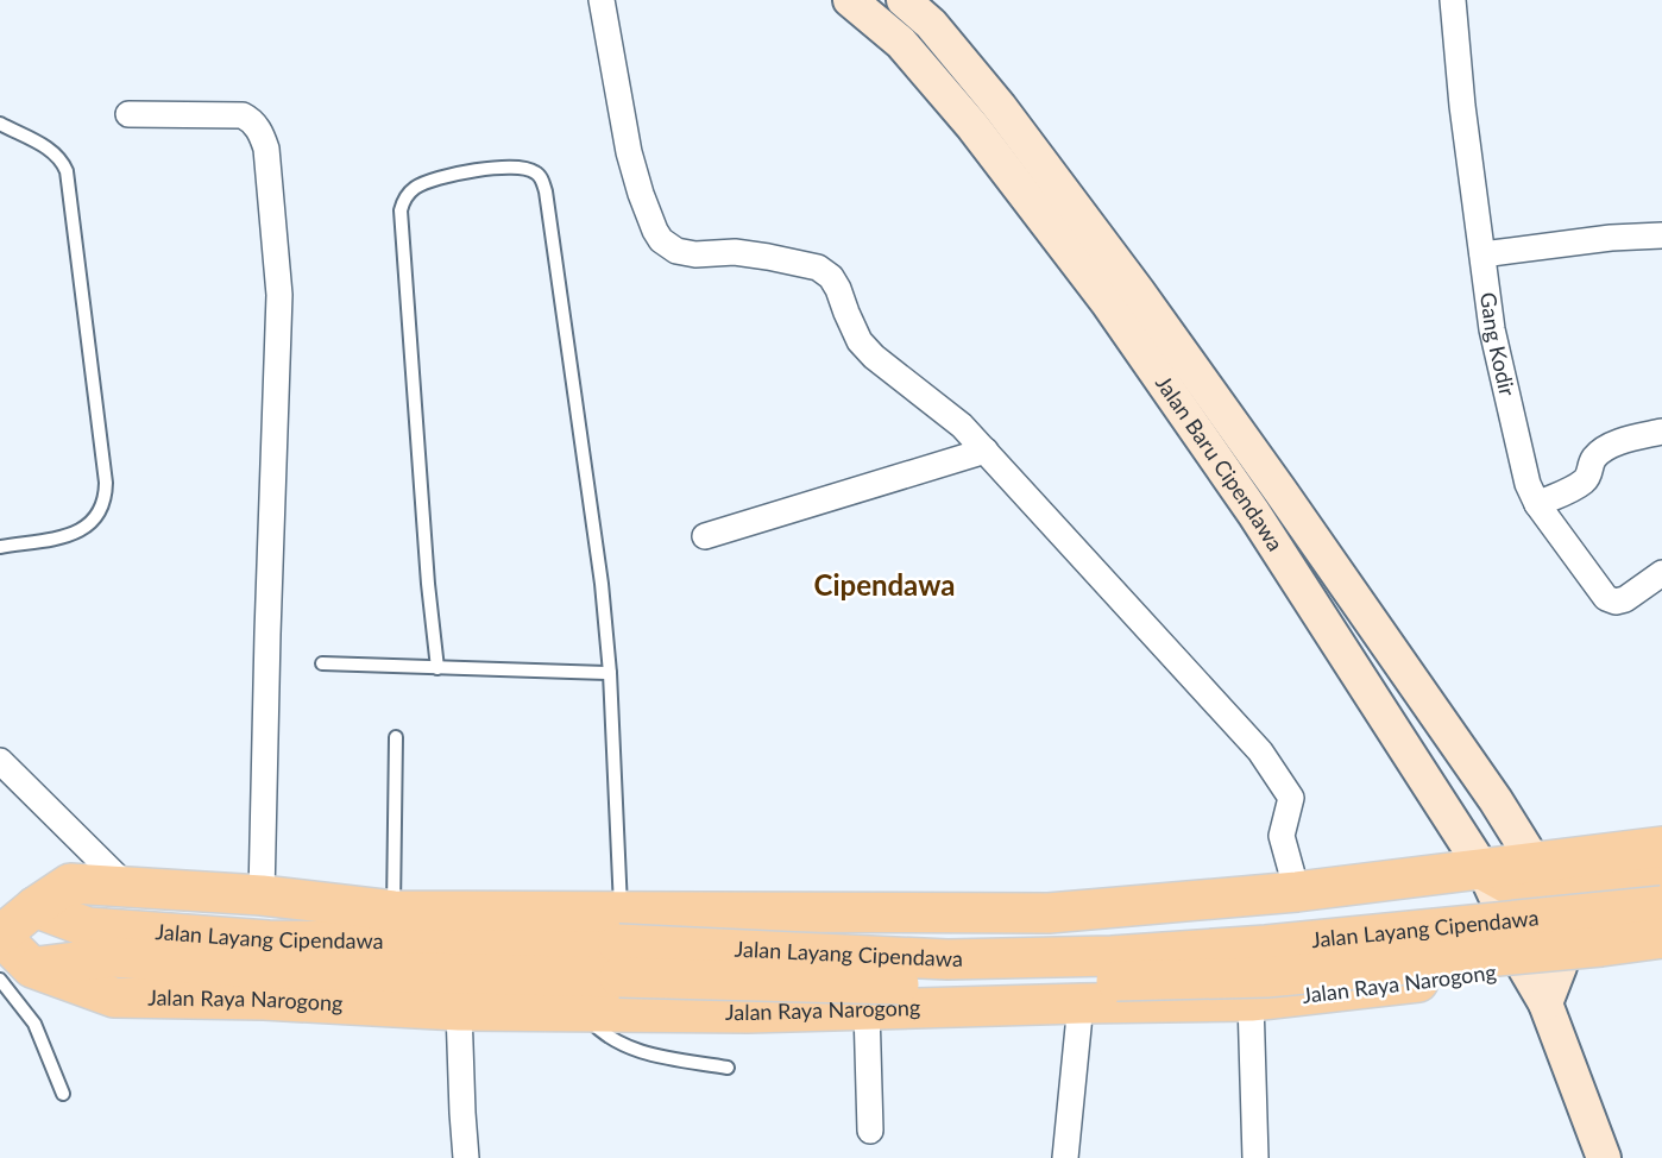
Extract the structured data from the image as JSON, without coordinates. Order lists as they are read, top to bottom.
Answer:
{
  "streets": {
    "main road": ["Jalan Baru Cipendawa", "Jalan Layang Cipendawa", "Jalan Raya Narogong"],
    "street": ["Gang Kodir"]
  },
  "crossings": [
    ["Jalan Baru Cipendawa", "Jalan Raya Narogong"],
    ["Jalan Layang Cipendawa", "Jalan Raya Narogong"]
  ],
  "districts": ["Cipendawa"]
}
